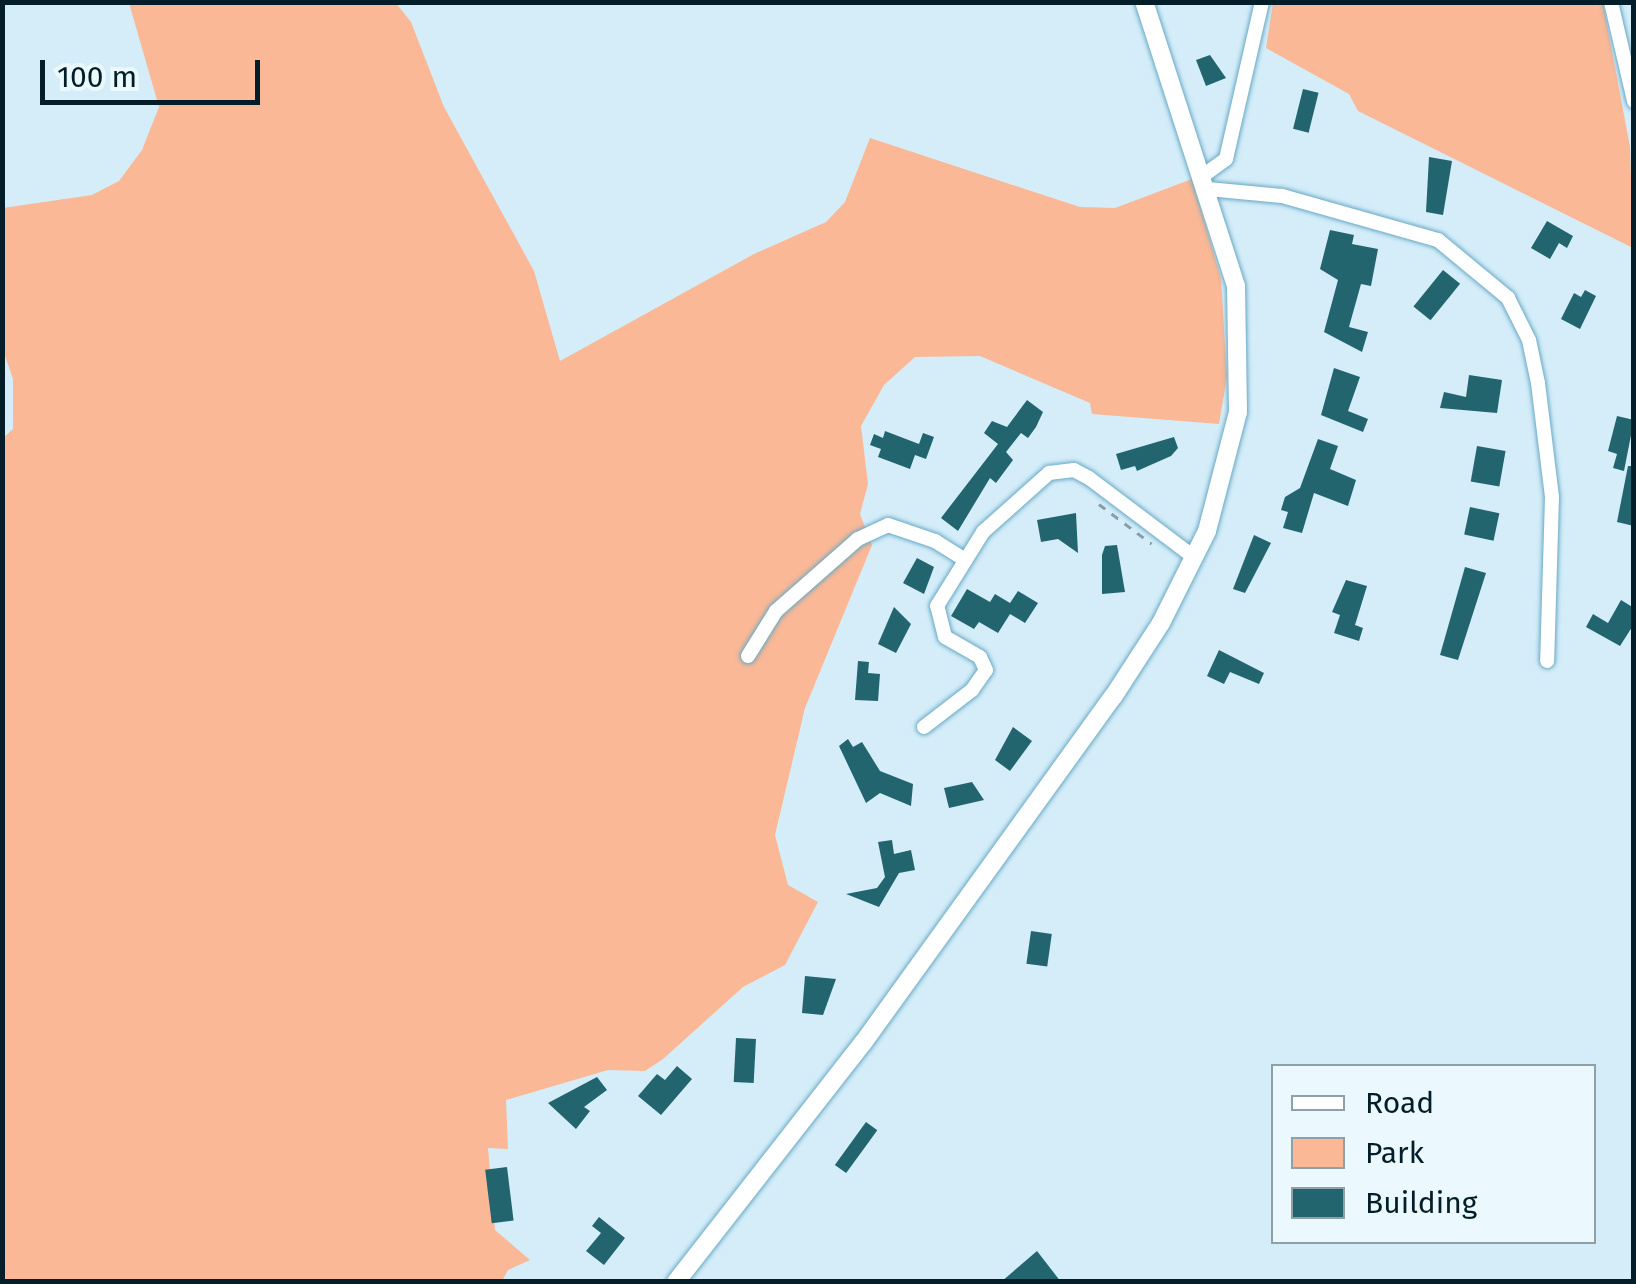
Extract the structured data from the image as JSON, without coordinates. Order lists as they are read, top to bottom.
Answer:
{
  "legend": ["Road", "Park", "Building"],
  "scale_bar": "100 m"
}
